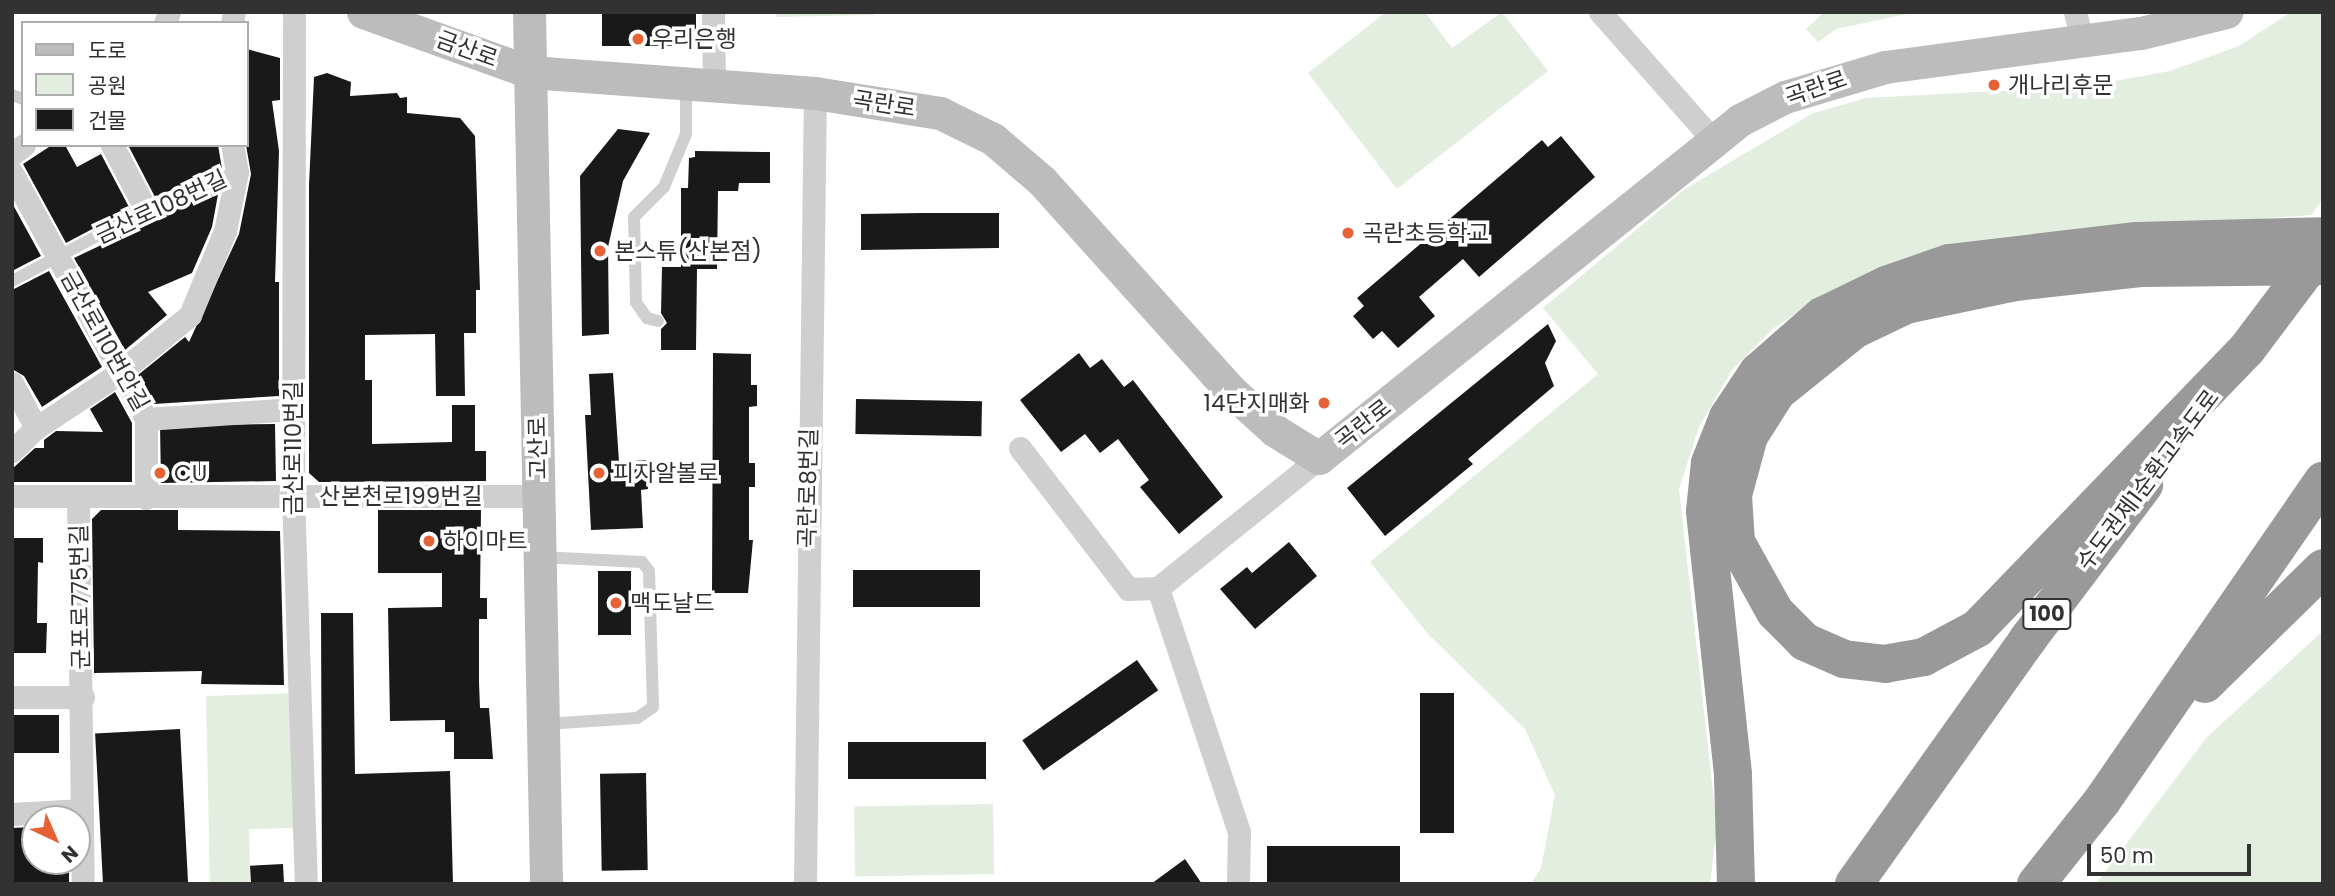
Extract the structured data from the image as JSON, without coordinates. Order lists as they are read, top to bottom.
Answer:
{
  "streets": {
    "highway": ["수도권제1순환고속도로", "100"],
    "street": [
      "금산로",
      "곡란로",
      "금산로108번길",
      "금산로110번안길",
      "금산로110번길",
      "고산로",
      "곡란로8번길",
      "산본천로199번길",
      "군포로775번길"
    ]
  },
  "crossings": [
    ["금산로", "곡란로"],
    ["금산로", "고산로"],
    ["곡란로", "고산로"],
    ["곡란로", "곡란로8번길"],
    ["금산로108번길", "금산로110번안길"],
    ["금산로110번안길", "금산로110번길"],
    ["금산로110번길", "산본천로199번길"],
    ["고산로", "산본천로199번길"],
    ["산본천로199번길", "군포로775번길"]
  ],
  "places": [
    "우리은행",
    "개나리후문",
    "곡란초등학교",
    "본스튜(산본점)",
    "14단지매화",
    "CU",
    "피자알볼로",
    "하이마트",
    "맥도날드"
  ],
  "legend": ["도로", "공원", "건물"],
  "scale_bar": "50 m",
  "north": "bottom right"
}
